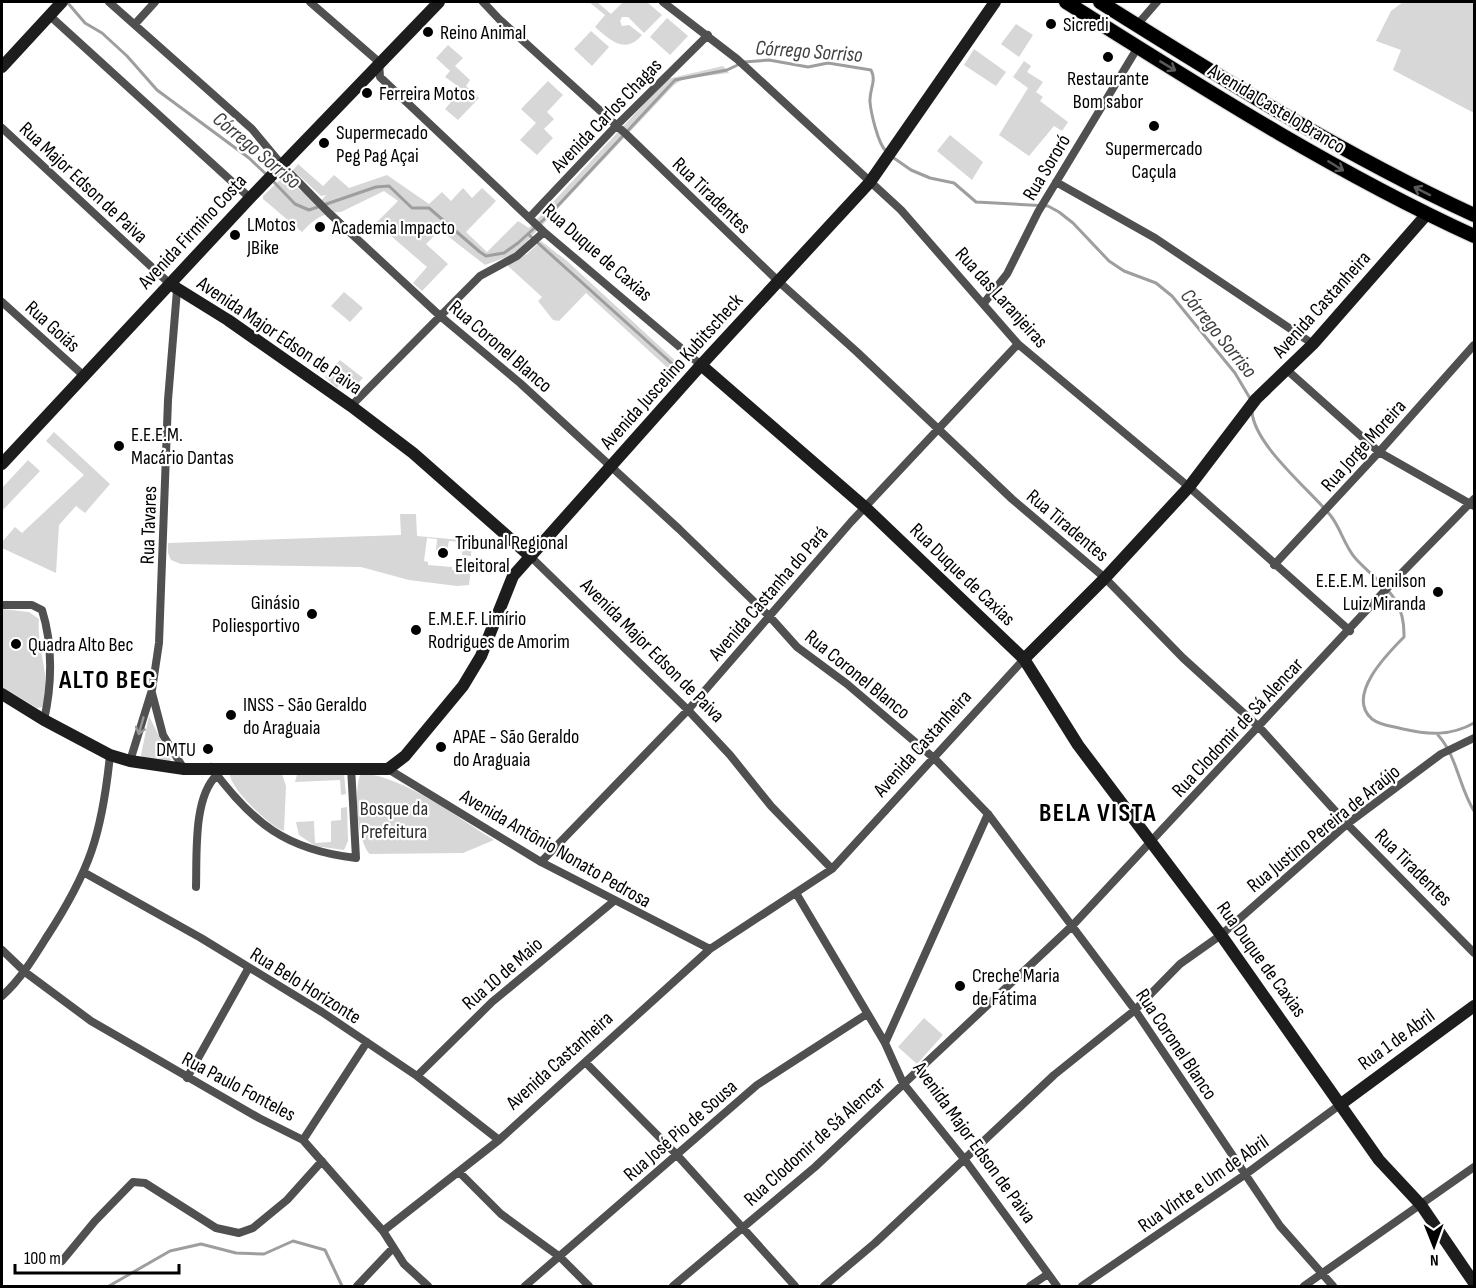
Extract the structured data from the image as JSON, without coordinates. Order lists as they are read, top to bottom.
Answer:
{
  "streets": {
    "main road": ["Avenida Castelo Branco"],
    "street": [
      "Avenida Carlos Chagas",
      "Rua Sororó",
      "Rua Major Edson de Paiva",
      "Rua Tiradentes",
      "Avenida Firmino Costa",
      "Rua Duque de Caxias",
      "Rua das Laranjeiras",
      "Avenida Castanheira",
      "Rua Goiás",
      "Avenida Major Edson de Paiva",
      "Rua Coronel Blanco",
      "Avenida Juscelino Kubitscheck",
      "Rua Jorge Moreira",
      "Rua Tavares",
      "Avenida Castanha do Pará",
      "Rua Clodomir de Sá Alencar",
      "Rua Justino Pereira de Araújo",
      "Avenida Antônio Nonato Pedrosa",
      "Rua 10 de Maio",
      "Rua Belo Horizonte",
      "Rua 1 de Abril",
      "Rua Paulo Fonteles",
      "Rua José Pio de Sousa",
      "Rua Vinte e Um de Abril"
    ]
  },
  "crossings": [
    ["Avenida Castelo Branco", "Rua Sororó"],
    ["Avenida Castelo Branco", "Avenida Castanheira"],
    ["Avenida Carlos Chagas", "Rua Tiradentes"],
    ["Avenida Carlos Chagas", "Rua Duque de Caxias"],
    ["Avenida Carlos Chagas", "Rua das Laranjeiras"],
    ["Avenida Carlos Chagas", "Avenida Major Edson de Paiva"],
    ["Avenida Carlos Chagas", "Rua Coronel Blanco"],
    ["Rua Sororó", "Rua das Laranjeiras"],
    ["Rua Major Edson de Paiva", "Avenida Firmino Costa"],
    ["Rua Major Edson de Paiva", "Avenida Major Edson de Paiva"],
    ["Rua Major Edson de Paiva", "Rua Tavares"],
    ["Rua Tiradentes", "Avenida Castanheira"],
    ["Rua Tiradentes", "Avenida Juscelino Kubitscheck"],
    ["Rua Tiradentes", "Avenida Castanha do Pará"],
    ["Rua Tiradentes", "Rua Clodomir de Sá Alencar"],
    ["Rua Tiradentes", "Rua Justino Pereira de Araújo"],
    ["Avenida Firmino Costa", "Rua Duque de Caxias"],
    ["Avenida Firmino Costa", "Rua Goiás"],
    ["Avenida Firmino Costa", "Avenida Major Edson de Paiva"],
    ["Avenida Firmino Costa", "Rua Coronel Blanco"],
    ["Avenida Firmino Costa", "Rua Tavares"],
    ["Rua Duque de Caxias", "Avenida Castanheira"],
    ["Rua Duque de Caxias", "Avenida Juscelino Kubitscheck"],
    ["Rua Duque de Caxias", "Avenida Castanha do Pará"],
    ["Rua Duque de Caxias", "Rua Clodomir de Sá Alencar"],
    ["Rua Duque de Caxias", "Rua Justino Pereira de Araújo"],
    ["Rua Duque de Caxias", "Rua 1 de Abril"],
    ["Rua Duque de Caxias", "Rua Vinte e Um de Abril"],
    ["Rua das Laranjeiras", "Avenida Castanheira"],
    ["Rua das Laranjeiras", "Avenida Juscelino Kubitscheck"],
    ["Rua das Laranjeiras", "Rua Jorge Moreira"],
    ["Rua das Laranjeiras", "Avenida Castanha do Pará"],
    ["Rua das Laranjeiras", "Rua Clodomir de Sá Alencar"],
    ["Avenida Castanheira", "Avenida Major Edson de Paiva"],
    ["Avenida Castanheira", "Rua Coronel Blanco"],
    ["Avenida Castanheira", "Avenida Antônio Nonato Pedrosa"],
    ["Avenida Castanheira", "Rua Belo Horizonte"],
    ["Avenida Castanheira", "Rua Paulo Fonteles"],
    ["Avenida Major Edson de Paiva", "Avenida Juscelino Kubitscheck"],
    ["Avenida Major Edson de Paiva", "Rua Tavares"],
    ["Avenida Major Edson de Paiva", "Avenida Castanha do Pará"],
    ["Avenida Major Edson de Paiva", "Rua Clodomir de Sá Alencar"],
    ["Avenida Major Edson de Paiva", "Rua Justino Pereira de Araújo"],
    ["Avenida Major Edson de Paiva", "Rua José Pio de Sousa"],
    ["Rua Coronel Blanco", "Avenida Juscelino Kubitscheck"],
    ["Rua Coronel Blanco", "Avenida Castanha do Pará"],
    ["Rua Coronel Blanco", "Rua Clodomir de Sá Alencar"],
    ["Rua Coronel Blanco", "Rua Justino Pereira de Araújo"],
    ["Rua Coronel Blanco", "Rua Vinte e Um de Abril"],
    ["Avenida Juscelino Kubitscheck", "Avenida Antônio Nonato Pedrosa"],
    ["Avenida Castanha do Pará", "Avenida Antônio Nonato Pedrosa"],
    ["Avenida Antônio Nonato Pedrosa", "Rua 10 de Maio"],
    ["Rua 10 de Maio", "Rua Belo Horizonte"],
    ["Rua 1 de Abril", "Rua Vinte e Um de Abril"]
  ],
  "districts": ["ALTO BEC", "BELA VISTA"],
  "water": ["Córrego Sorriso"],
  "parks": ["Bosque da Prefeitura"],
  "places": [
    "Sicredi",
    "Reino Animal",
    "Restaurante Bom sabor",
    "Ferreira Motos",
    "Supermercado Caçula",
    "Supermecado Peg Pag Açai",
    "Academia Impacto",
    "LMotos JBike",
    "E.E.E.M. Macário Dantas",
    "Tribunal Regional Eleitoral",
    "E.E.E.M. Lenilson Luiz Miranda",
    "Ginásio Poliesportivo",
    "E.M.E.F. Limírio Rodrigues de Amorim",
    "Quadra Alto Bec",
    "INSS - São Geraldo do Araguaia",
    "APAE - São Geraldo do Araguaia",
    "DMTU",
    "Creche Maria de Fátima"
  ],
  "scale_bar": "100 m",
  "north": "bottom"
}
